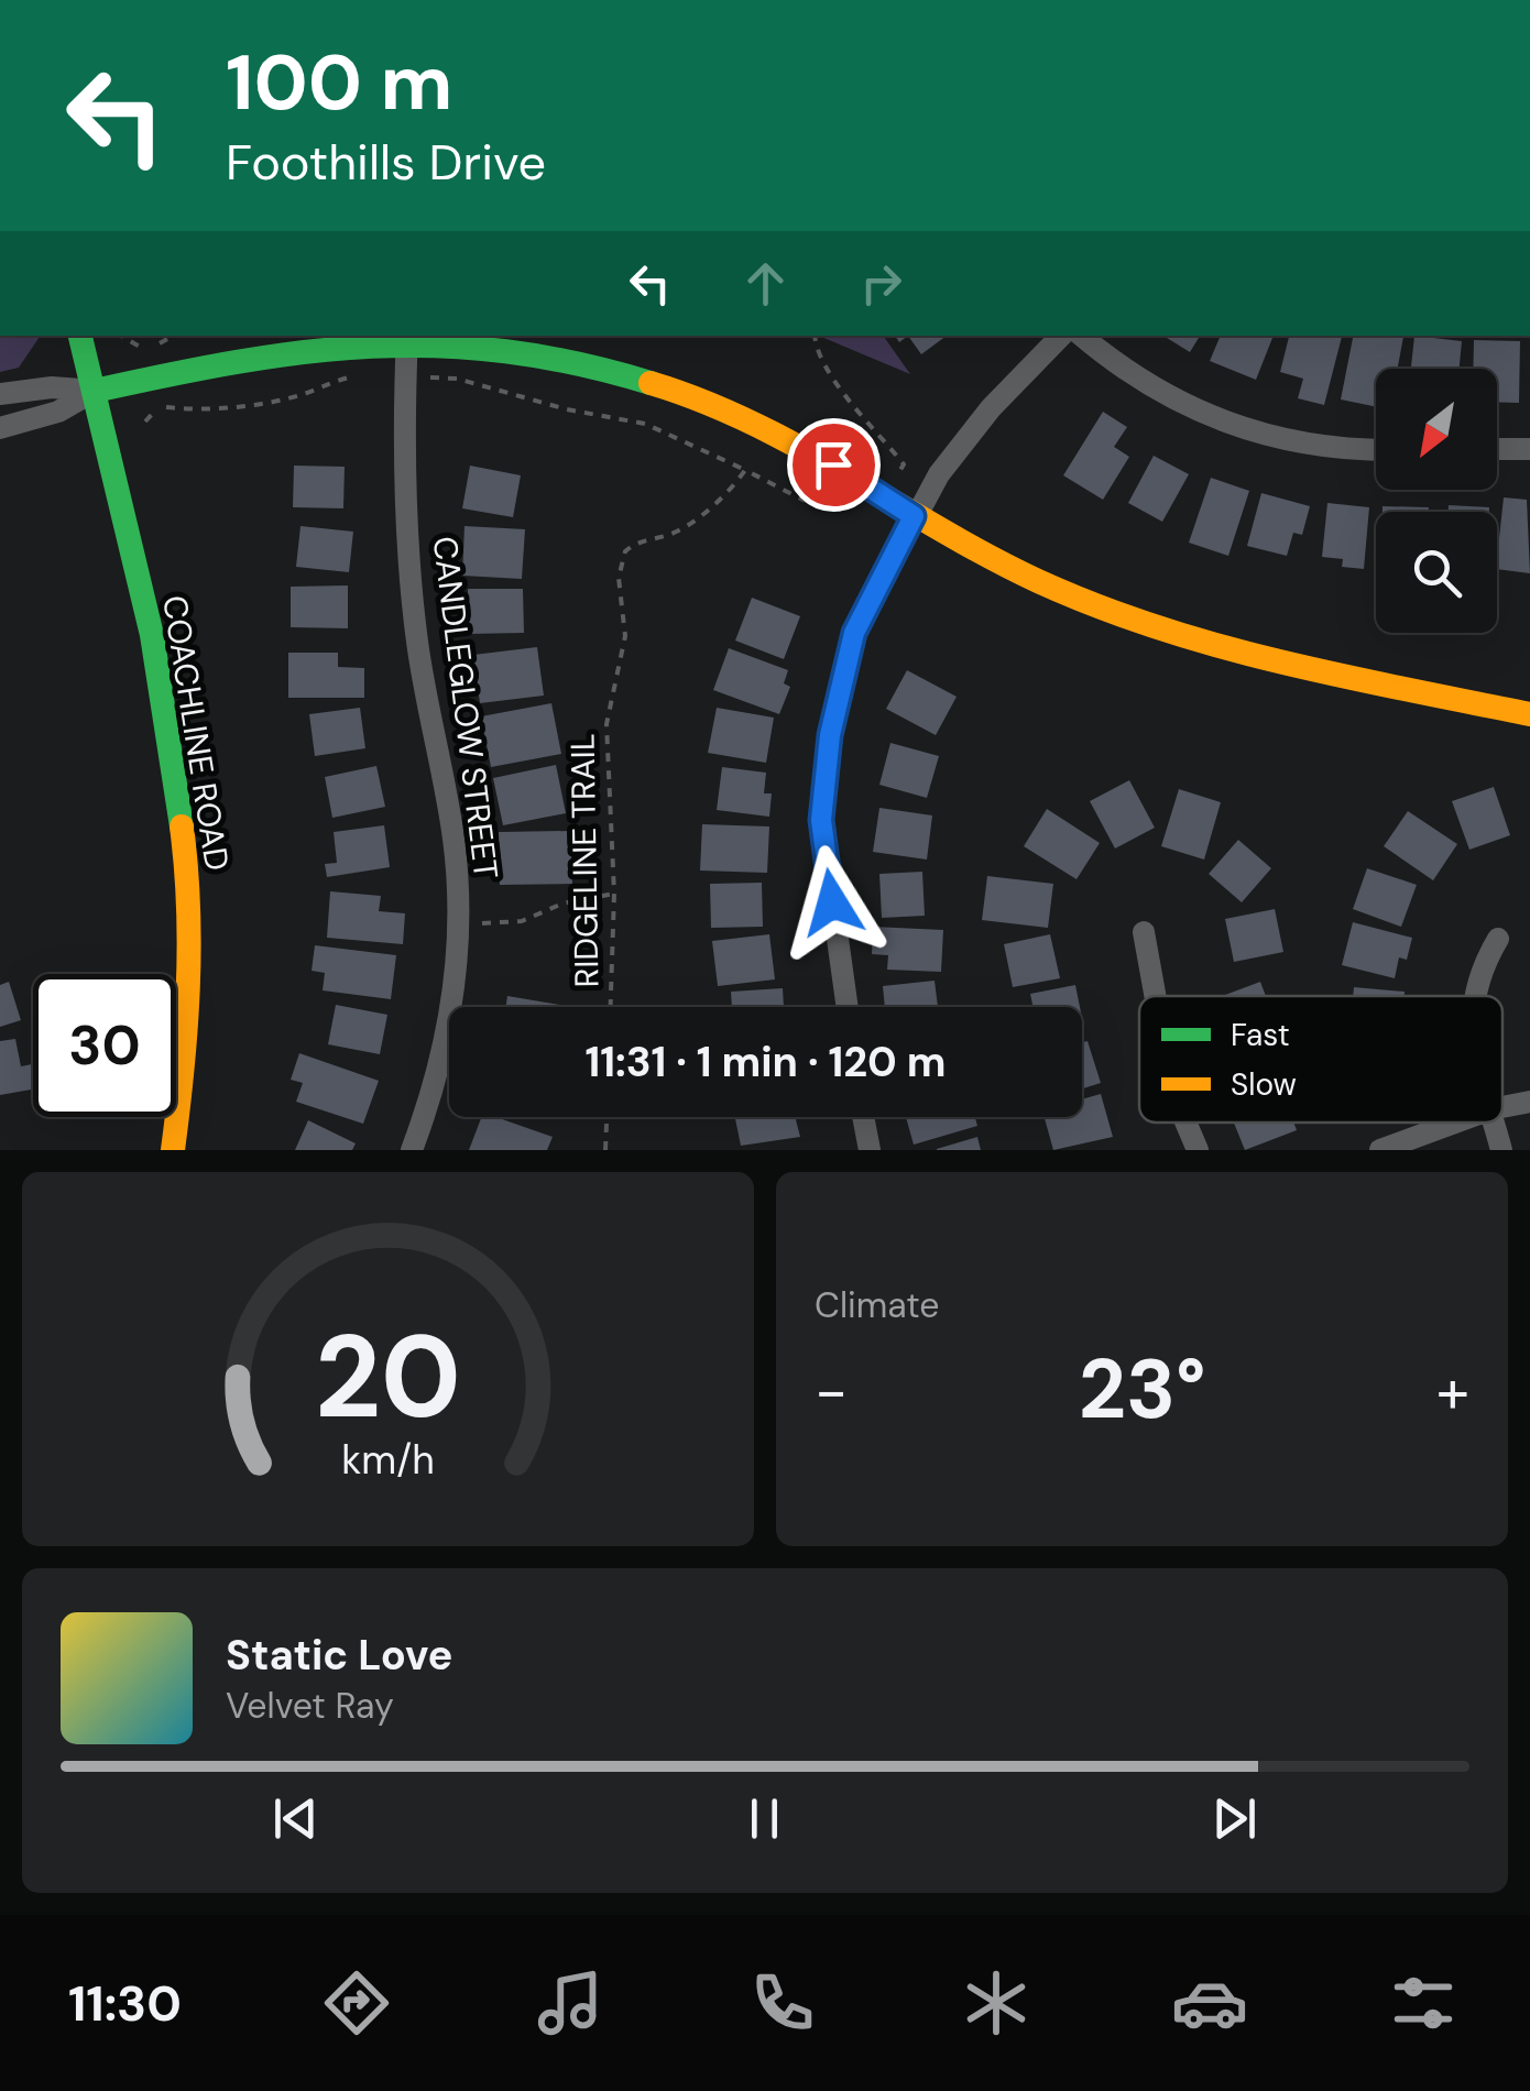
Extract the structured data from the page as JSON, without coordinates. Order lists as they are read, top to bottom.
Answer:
{
  "streets": {
    "street": ["CANDLEGLOW STREET", "COACHLINE ROAD"],
    "path": ["RIDGELINE TRAIL"]
  },
  "legend": ["Fast", "Slow"],
  "north": "bottom left",
  "page": {
    "turn": ["100 m", "Foothills Drive"],
    "limit": "30",
    "trip": "11:31 · 1 min · 120 m",
    "tile": "Climate",
    "heat": ["−", "23°", "+"],
    "song": ["Static Love", "Velvet Ray"],
    "tabs": "11:30",
    "gauge": ["20", "km/h"]
  }
}
